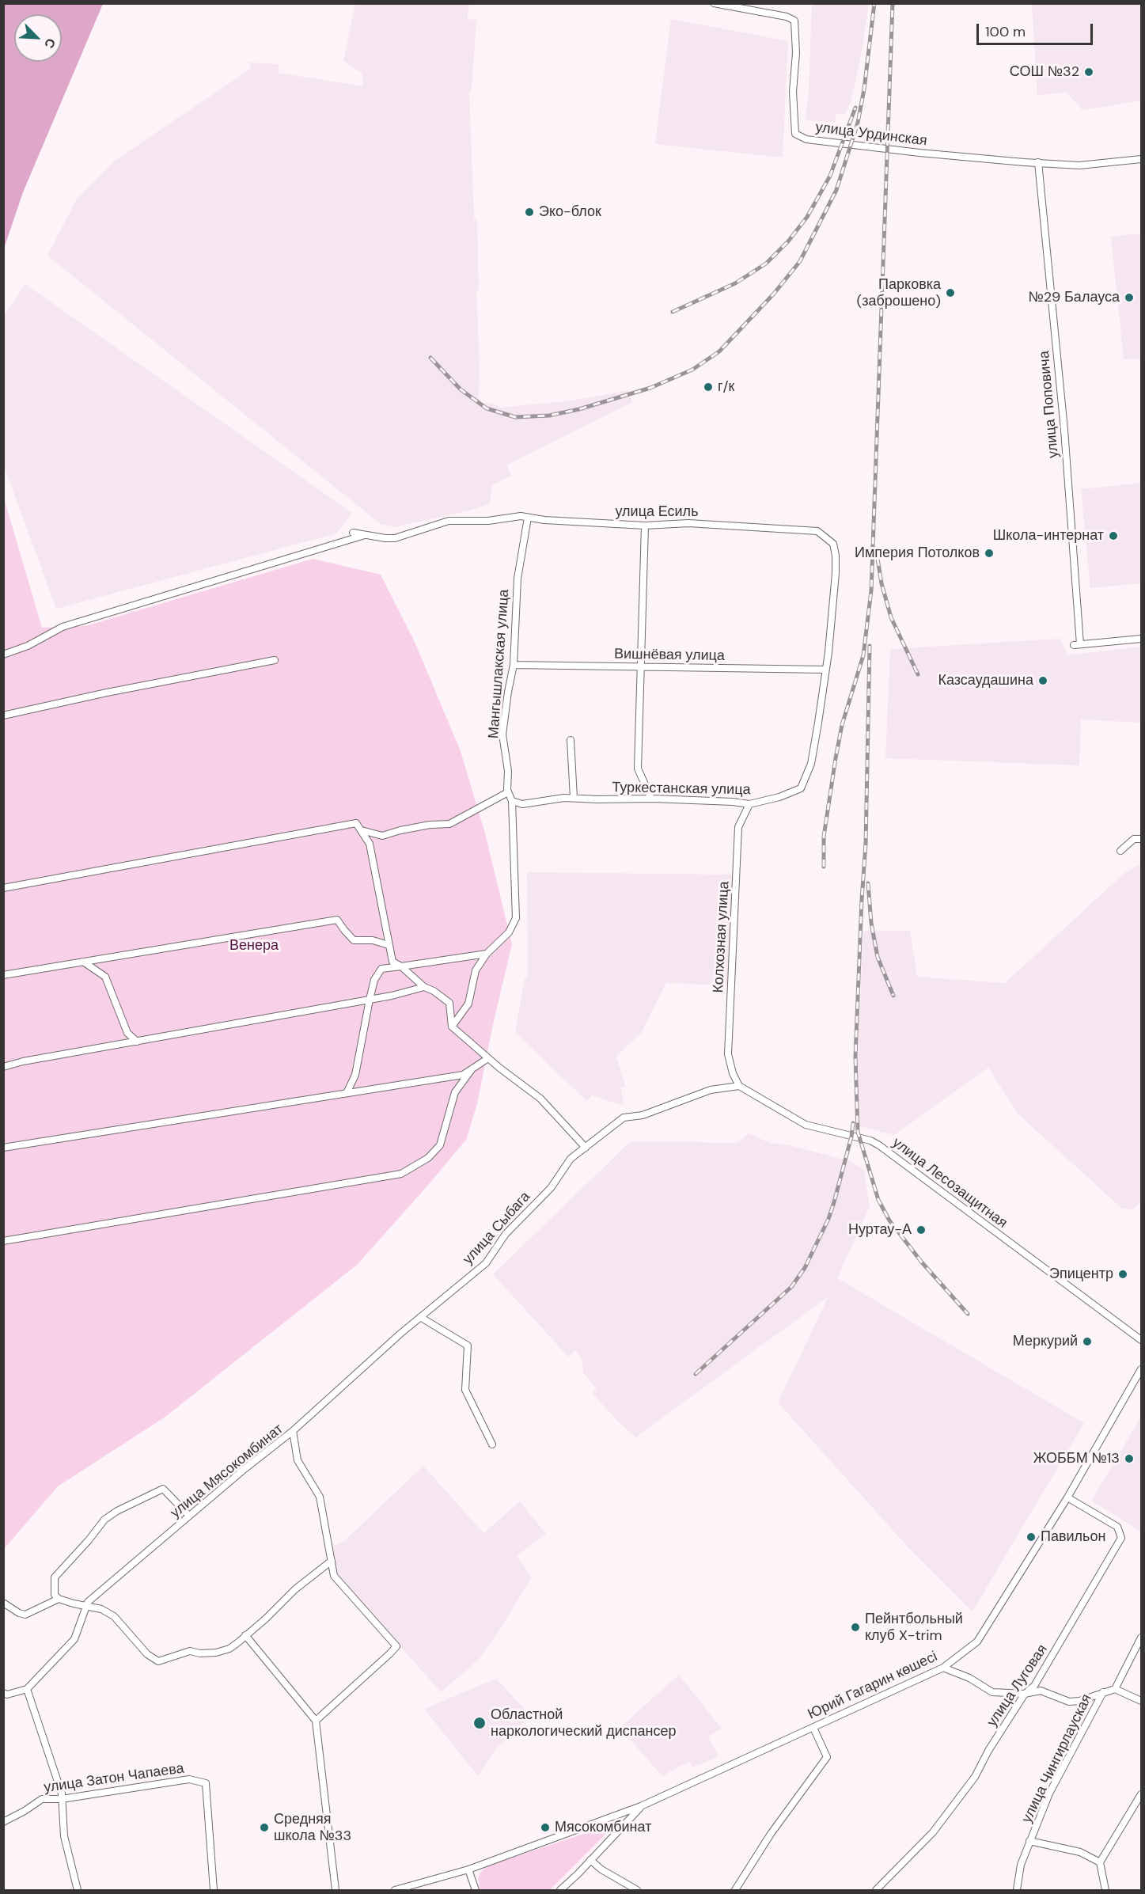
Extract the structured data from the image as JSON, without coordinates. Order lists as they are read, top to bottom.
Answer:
{
  "streets": {
    "street": [
      "улица Урдинская",
      "улица Поповича",
      "улица Есиль",
      "Вишнёвая улица",
      "Мангышлакская улица",
      "Туркестанская улица",
      "Колхозная улица",
      "улица Лесозащитная",
      "улица Сыбага",
      "улица Мясокомбинат",
      "Юрий Гагарин көшесі",
      "улица Луговая",
      "улица Чингирлауская",
      "улица Затон Чапаева"
    ]
  },
  "crossings": [
    ["улица Урдинская", "улица Поповича"],
    ["улица Есиль", "Вишнёвая улица"],
    ["улица Есиль", "Мангышлакская улица"],
    ["улица Есиль", "Туркестанская улица"],
    ["Вишнёвая улица", "Мангышлакская улица"],
    ["Вишнёвая улица", "Туркестанская улица"],
    ["Мангышлакская улица", "Туркестанская улица"],
    ["Туркестанская улица", "Колхозная улица"],
    ["Колхозная улица", "улица Лесозащитная"],
    ["Колхозная улица", "улица Сыбага"],
    ["улица Лесозащитная", "улица Сыбага"],
    ["улица Сыбага", "улица Мясокомбинат"],
    ["Юрий Гагарин көшесі", "улица Луговая"]
  ],
  "parks": ["Венера"],
  "places": [
    "СОШ №32",
    "Эко-блок",
    "Парковка (заброшено)",
    "№29 Балауса",
    "г/к",
    "Школа-интернат",
    "Империя Потолков",
    "Казсаудашина",
    "Нуртау-А",
    "Эпицентр",
    "Меркурий",
    "ЖОББМ №13",
    "Павильон",
    "Пейнтбольный клуб X-trim",
    "Областной наркологический диспансер",
    "Средняя школа №33",
    "Мясокомбинат"
  ],
  "scale_bar": "100 m",
  "north": "bottom right"
}
